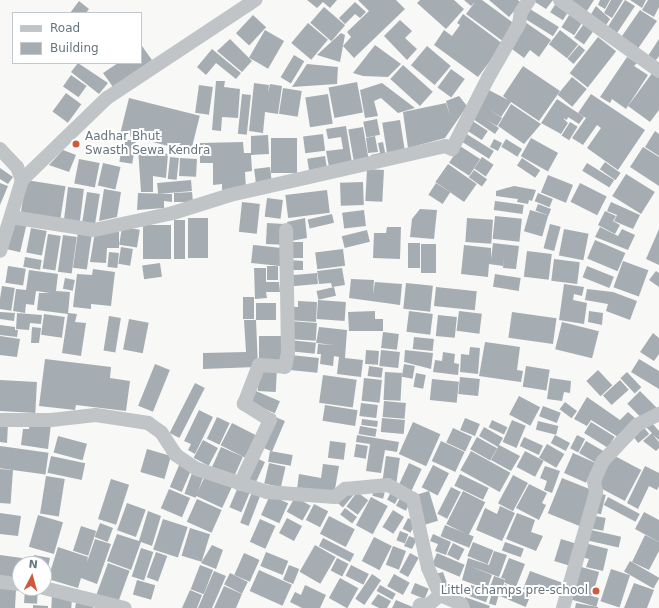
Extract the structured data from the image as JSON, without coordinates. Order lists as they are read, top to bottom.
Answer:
{
  "places": ["Aadhar Bhut Swasth Sewa Kendra", "Little champs pre-school"],
  "legend": ["Road", "Building"],
  "north": "top"
}
